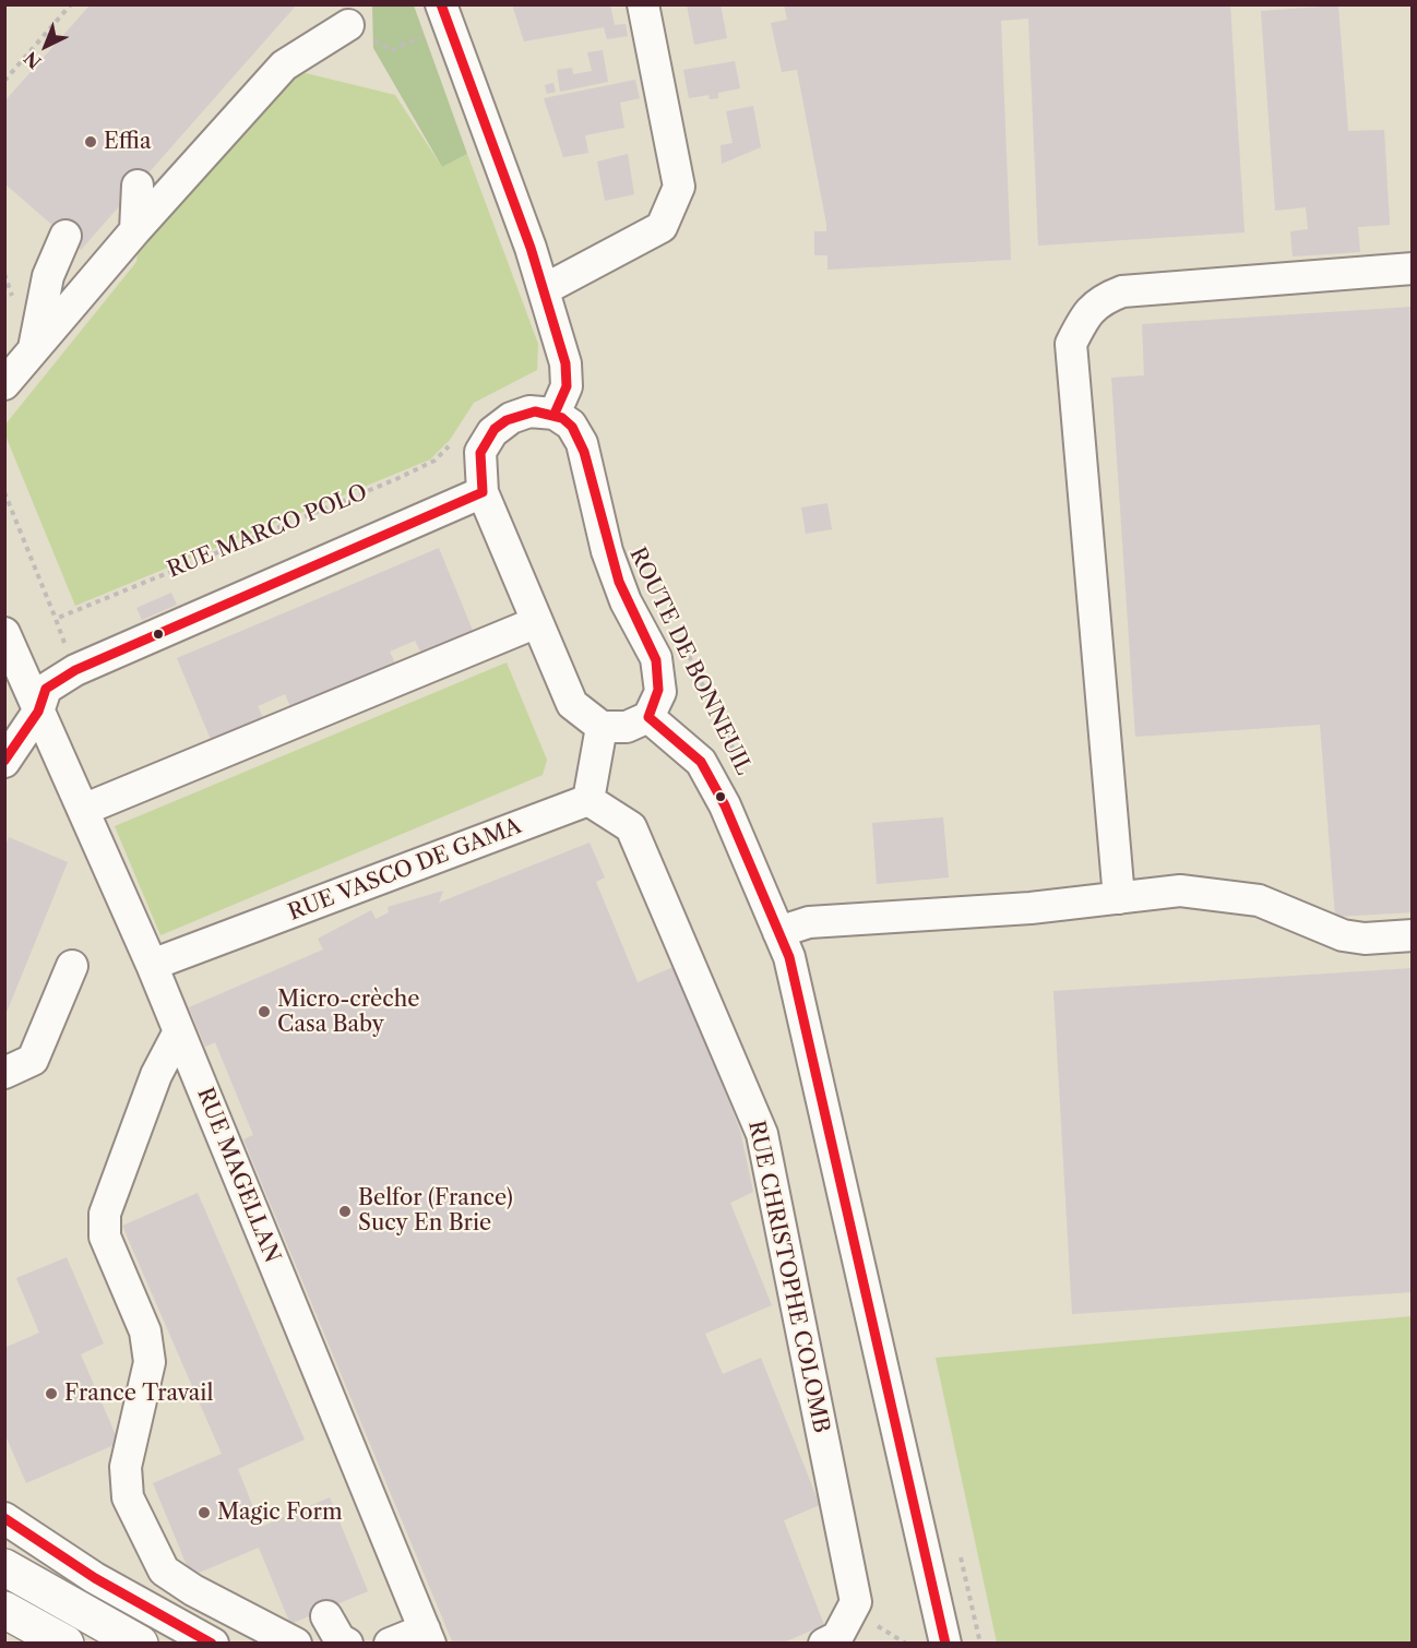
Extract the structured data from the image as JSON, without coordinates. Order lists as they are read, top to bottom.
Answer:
{
  "streets": {
    "street": [
      "ROUTE DE BONNEUIL",
      "RUE VASCO DE GAMA",
      "RUE MAGELLAN",
      "RUE CHRISTOPHE COLOMB"
    ],
    "path": ["RUE MARCO POLO"]
  },
  "crossings": [
    ["RUE VASCO DE GAMA", "RUE MAGELLAN"],
    ["RUE VASCO DE GAMA", "RUE CHRISTOPHE COLOMB"]
  ],
  "places": [
    "Effia",
    "Micro-crèche Casa Baby",
    "Belfor (France) Sucy En Brie",
    "France Travail",
    "Magic Form"
  ],
  "north": "bottom left"
}
